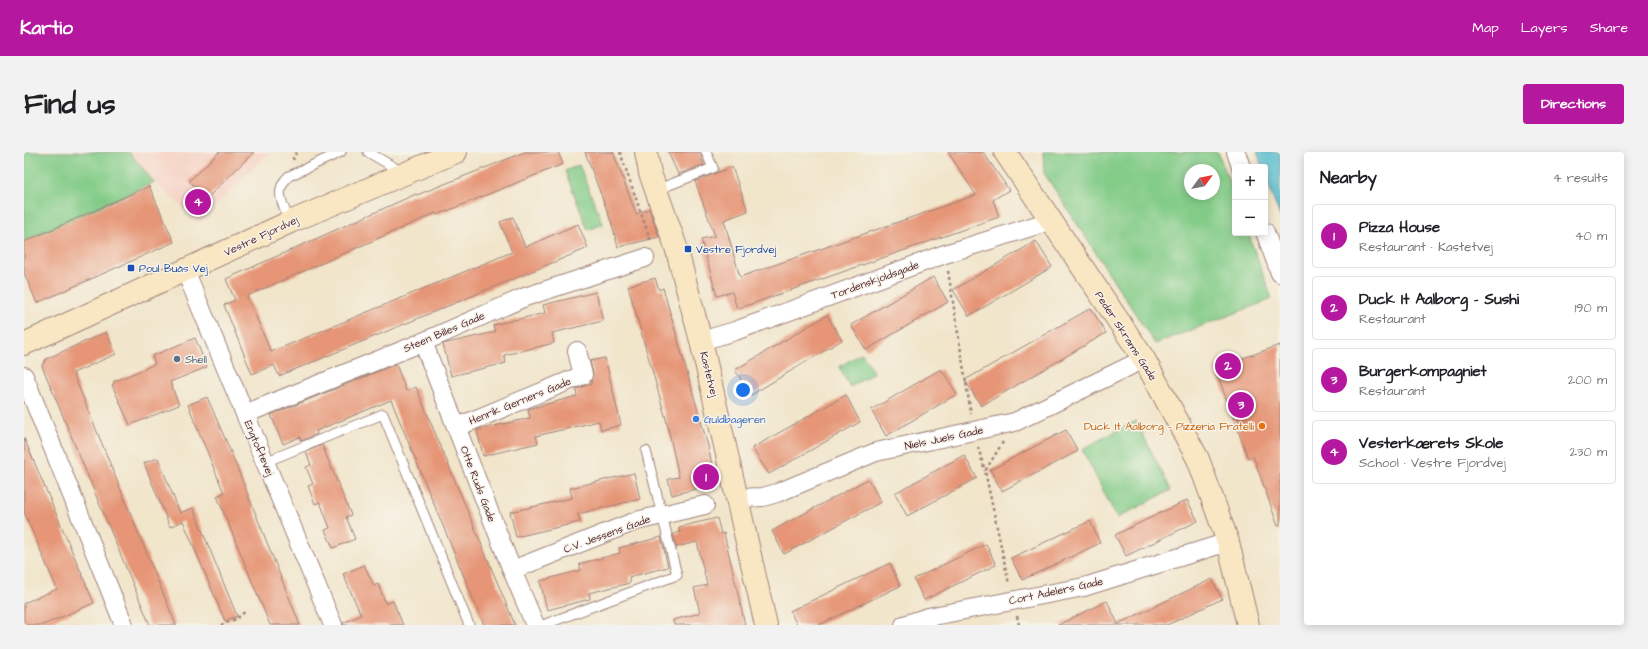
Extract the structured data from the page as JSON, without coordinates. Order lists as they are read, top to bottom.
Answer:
{
  "streets": {
    "street": [
      "Vestre Fjordvej",
      "Tordenskjoldsgade",
      "Steen Billes Gade",
      "Peder Skrams Gade",
      "Kastetvej",
      "Henrik Gerners Gade",
      "Niels Juels Gade",
      "Engtoftevej",
      "Otte Ruds Gade",
      "C.V. Jessens Gade",
      "Cort Adelers Gade"
    ]
  },
  "crossings": [
    ["Vestre Fjordvej", "Engtoftevej"],
    ["Tordenskjoldsgade", "Peder Skrams Gade"],
    ["Tordenskjoldsgade", "Kastetvej"],
    ["Steen Billes Gade", "Engtoftevej"],
    ["Steen Billes Gade", "Otte Ruds Gade"],
    ["Peder Skrams Gade", "Niels Juels Gade"],
    ["Peder Skrams Gade", "Cort Adelers Gade"],
    ["Kastetvej", "Niels Juels Gade"],
    ["Henrik Gerners Gade", "Otte Ruds Gade"],
    ["Otte Ruds Gade", "C.V. Jessens Gade"]
  ],
  "places": {
    "transit": ["Vestre Fjordvej", "Poul Buås Vej"],
    "other": ["Shell", "Guldbageren", "Duck It Aalborg - Pizzeria Fratelli"]
  },
  "north": "top right",
  "page": {
    "header": "Kartio",
    "nav": ["Map", "Layers", "Share"],
    "buttons": "Directions",
    "title": "Find us",
    "heading": ["Nearby", "4 results"],
    "map_buttons": ["+", "−"],
    "pins": [
      "4",
      "2",
      "3",
      "1"
    ],
    "list": [
      {
        "mark": "1",
        "name": "Pizza House",
        "note": "Restaurant · Kastetvej",
        "value": "40 m"
      },
      {
        "mark": "2",
        "name": "Duck It Aalborg - Sushi",
        "note": "Restaurant",
        "value": "190 m"
      },
      {
        "mark": "3",
        "name": "Burgerkompagniet",
        "note": "Restaurant",
        "value": "200 m"
      },
      {
        "mark": "4",
        "name": "Vesterkærets Skole",
        "note": "School · Vestre Fjordvej",
        "value": "230 m"
      }
    ]
  }
}
